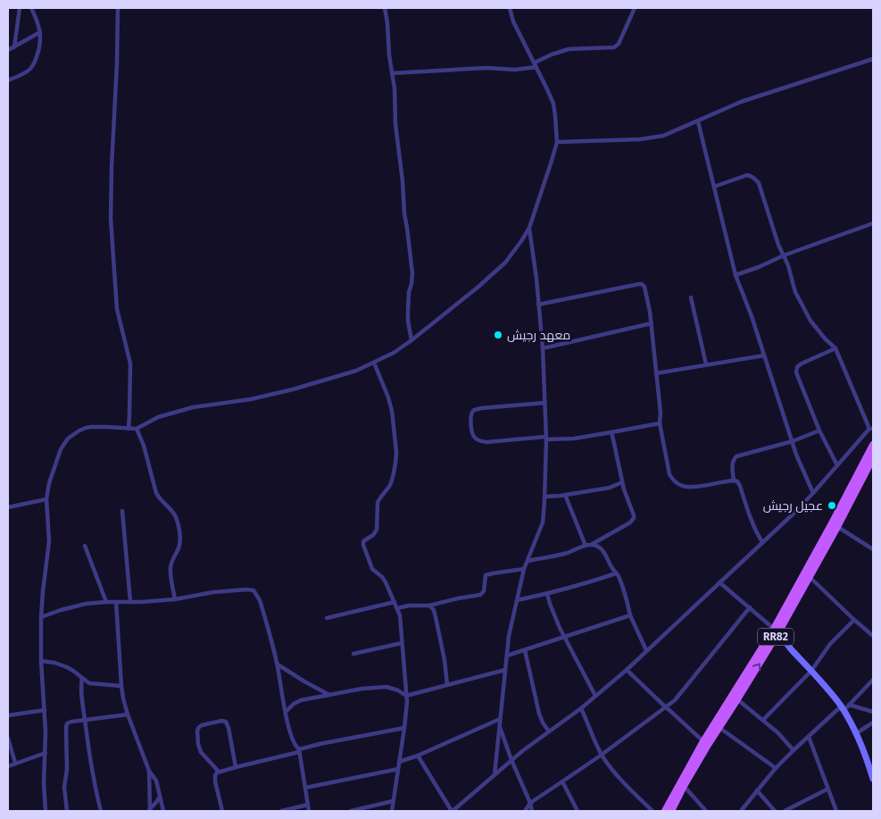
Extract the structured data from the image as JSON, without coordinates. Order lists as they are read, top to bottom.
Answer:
{
  "streets": {
    "main road": ["RR82"]
  },
  "places": ["معهد رجيش", "عجيل رجيش"]
}
